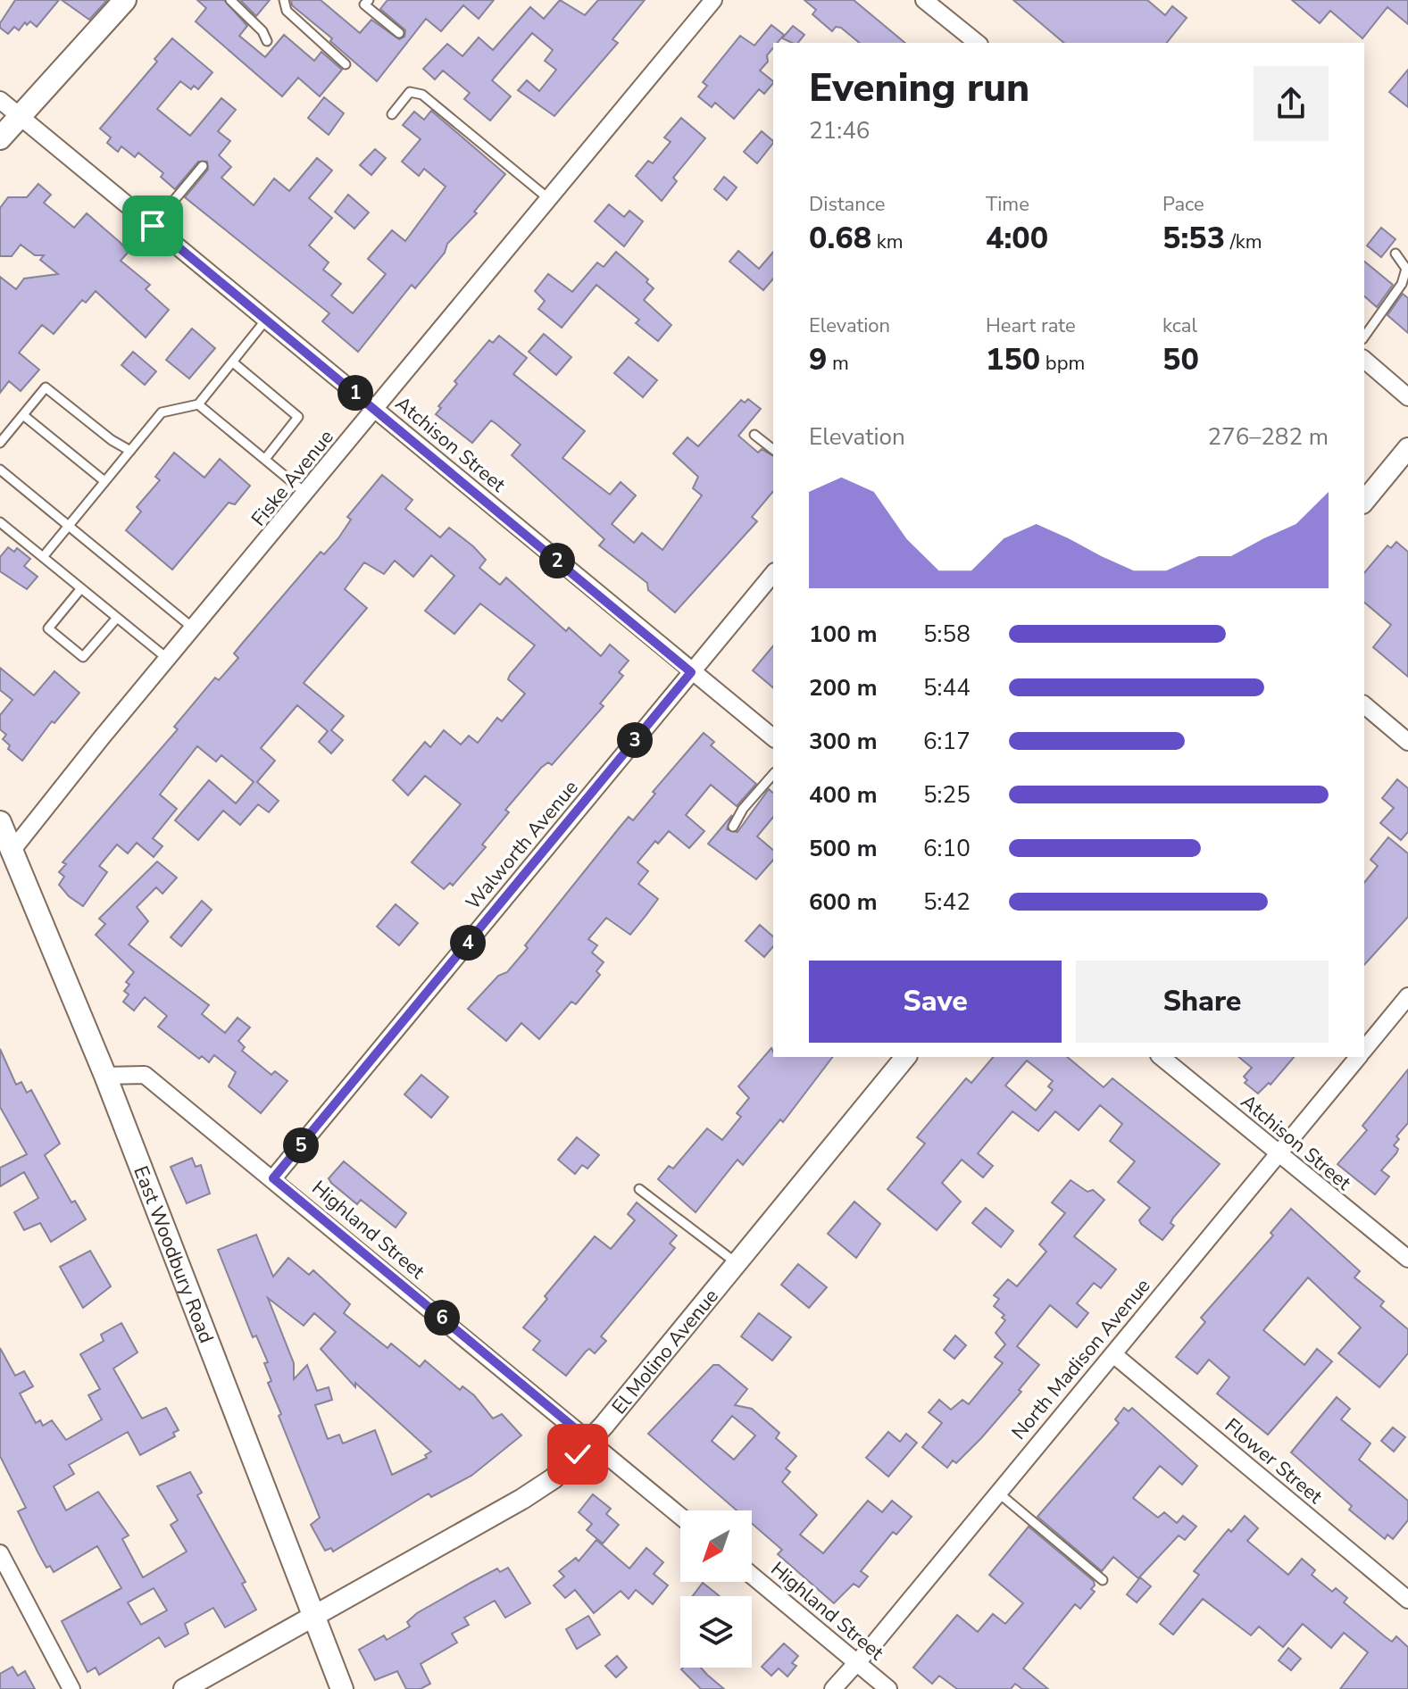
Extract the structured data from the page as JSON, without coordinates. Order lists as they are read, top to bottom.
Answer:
{
  "streets": {
    "main road": ["East Woodbury Road"],
    "street": [
      "Atchison Street",
      "Fiske Avenue",
      "Walworth Avenue",
      "Highland Street",
      "El Molino Avenue",
      "North Madison Avenue",
      "Flower Street"
    ]
  },
  "crossings": [
    ["Atchison Street", "Fiske Avenue"],
    ["Atchison Street", "Walworth Avenue"],
    ["Atchison Street", "North Madison Avenue"],
    ["Fiske Avenue", "East Woodbury Road"],
    ["Walworth Avenue", "Highland Street"],
    ["Highland Street", "East Woodbury Road"],
    ["Highland Street", "El Molino Avenue"],
    ["Highland Street", "North Madison Avenue"],
    ["East Woodbury Road", "El Molino Avenue"],
    ["North Madison Avenue", "Flower Street"]
  ],
  "north": "bottom left",
  "page": {
    "heading": ["Evening run", "21:46"],
    "stats": [
      ["Distance", "0.68 km"],
      ["Time", "4:00"],
      ["Pace", "5:53 /km"],
      ["Elevation", "9 m"],
      ["Heart rate", "150 bpm"],
      ["kcal", "50"]
    ],
    "pins": [
      "1",
      "2",
      "3",
      "4",
      "5",
      "6"
    ],
    "chart": ["Elevation", "276–282 m"],
    "list": [
      {
        "name": "100 m",
        "note": "5:58"
      },
      {
        "name": "200 m",
        "note": "5:44"
      },
      {
        "name": "300 m",
        "note": "6:17"
      },
      {
        "name": "400 m",
        "note": "5:25"
      },
      {
        "name": "500 m",
        "note": "6:10"
      },
      {
        "name": "600 m",
        "note": "5:42"
      }
    ],
    "buttons": ["Save", "Share"]
  }
}
